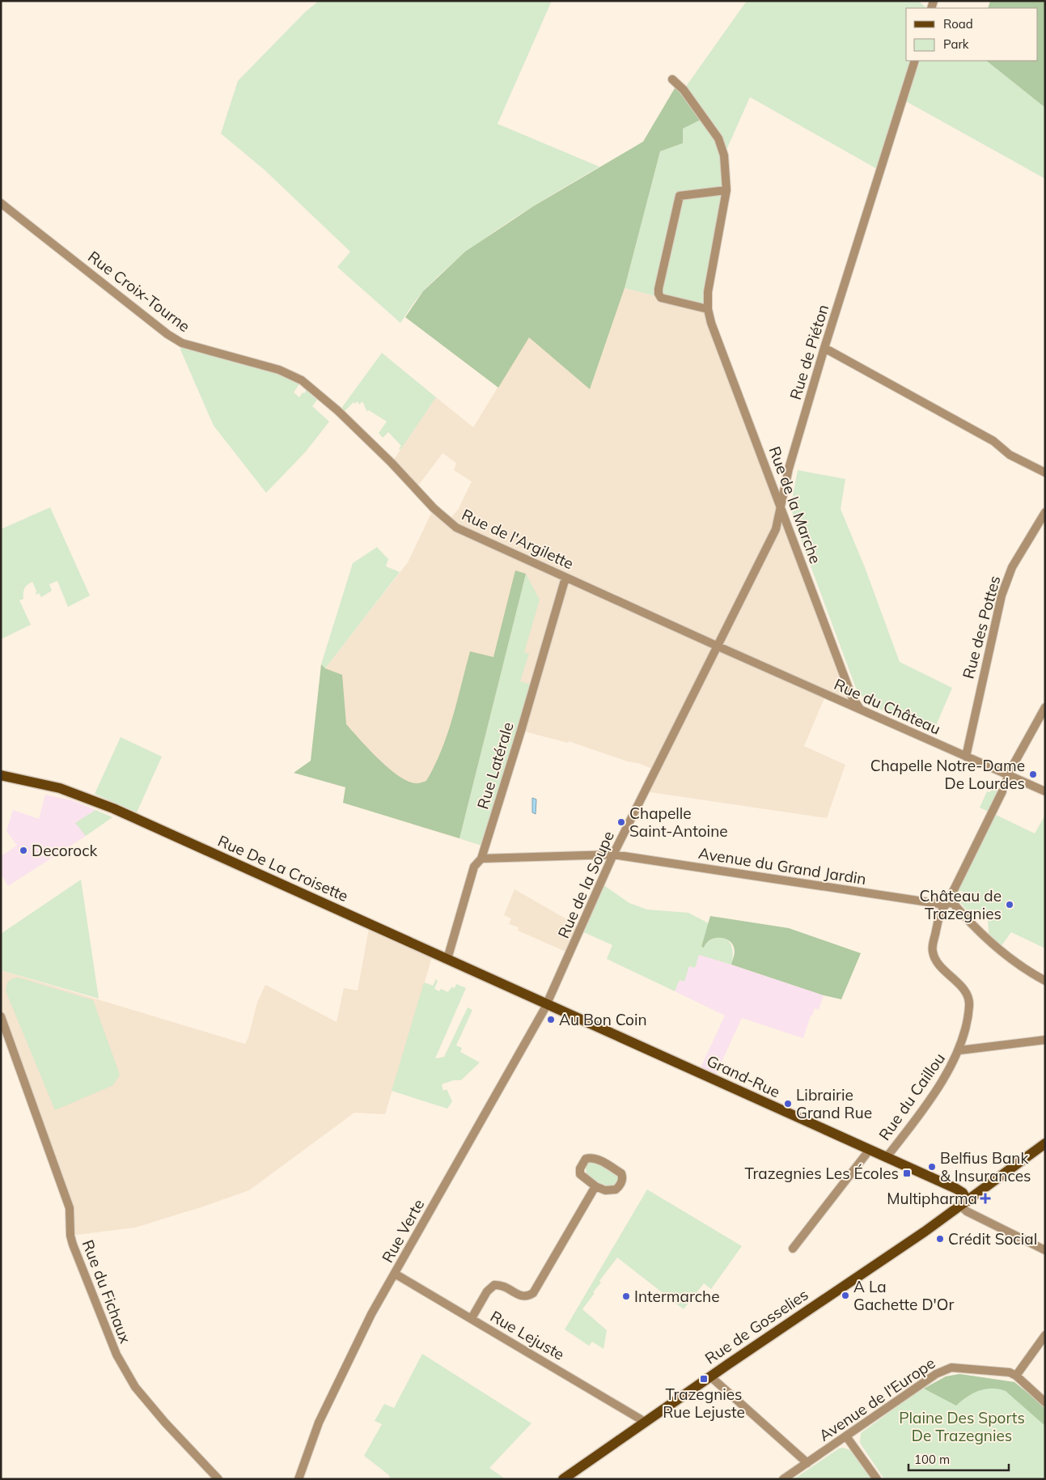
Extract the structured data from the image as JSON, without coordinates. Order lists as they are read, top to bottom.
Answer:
{
  "streets": {
    "main road": ["Rue De La Croisette", "Grand-Rue", "Rue de Gosselies"],
    "street": [
      "Rue Croix-Tourne",
      "Rue de Piéton",
      "Rue de la Marche",
      "Rue de l'Argilette",
      "Rue des Pottes",
      "Rue du Château",
      "Rue Latérale",
      "Avenue du Grand Jardin",
      "Rue de la Soupe",
      "Rue du Caillou",
      "Rue Verte",
      "Rue du Fichaux",
      "Rue Lejuste",
      "Avenue de l'Europe"
    ]
  },
  "crossings": [
    ["Rue Croix-Tourne", "Rue de l'Argilette"],
    ["Rue de Piéton", "Rue de la Marche"],
    ["Rue de Piéton", "Rue de l'Argilette"],
    ["Rue de Piéton", "Rue du Château"],
    ["Rue de Piéton", "Rue de la Soupe"],
    ["Rue de la Marche", "Rue du Château"],
    ["Rue de l'Argilette", "Rue du Château"],
    ["Rue de l'Argilette", "Rue Latérale"],
    ["Rue de l'Argilette", "Rue de la Soupe"],
    ["Rue des Pottes", "Rue du Château"],
    ["Rue du Château", "Rue de la Soupe"],
    ["Rue Latérale", "Avenue du Grand Jardin"],
    ["Rue Latérale", "Rue De La Croisette"],
    ["Avenue du Grand Jardin", "Rue de la Soupe"],
    ["Avenue du Grand Jardin", "Rue du Caillou"],
    ["Rue De La Croisette", "Rue de la Soupe"],
    ["Rue De La Croisette", "Grand-Rue"],
    ["Rue De La Croisette", "Rue Verte"],
    ["Rue de la Soupe", "Grand-Rue"],
    ["Rue de la Soupe", "Rue Verte"],
    ["Grand-Rue", "Rue du Caillou"],
    ["Grand-Rue", "Rue Verte"],
    ["Grand-Rue", "Rue de Gosselies"],
    ["Rue Verte", "Rue Lejuste"],
    ["Rue de Gosselies", "Rue Lejuste"]
  ],
  "parks": ["Plaine Des Sports De Trazegnies"],
  "places": {
    "other": [
      "Chapelle Notre-Dame De Lourdes",
      "Chapelle Saint-Antoine",
      "Decorock",
      "Château de Trazegnies",
      "Au Bon Coin",
      "Librairie Grand Rue",
      "Belfius Bank & Insurances",
      "Crédit Social",
      "A La Gachette D'Or",
      "Intermarche"
    ],
    "transit": ["Trazegnies Les Écoles", "Trazegnies Rue Lejuste"],
    "health": ["Multipharma"]
  },
  "legend": ["Road", "Park"],
  "scale_bar": "100 m"
}
